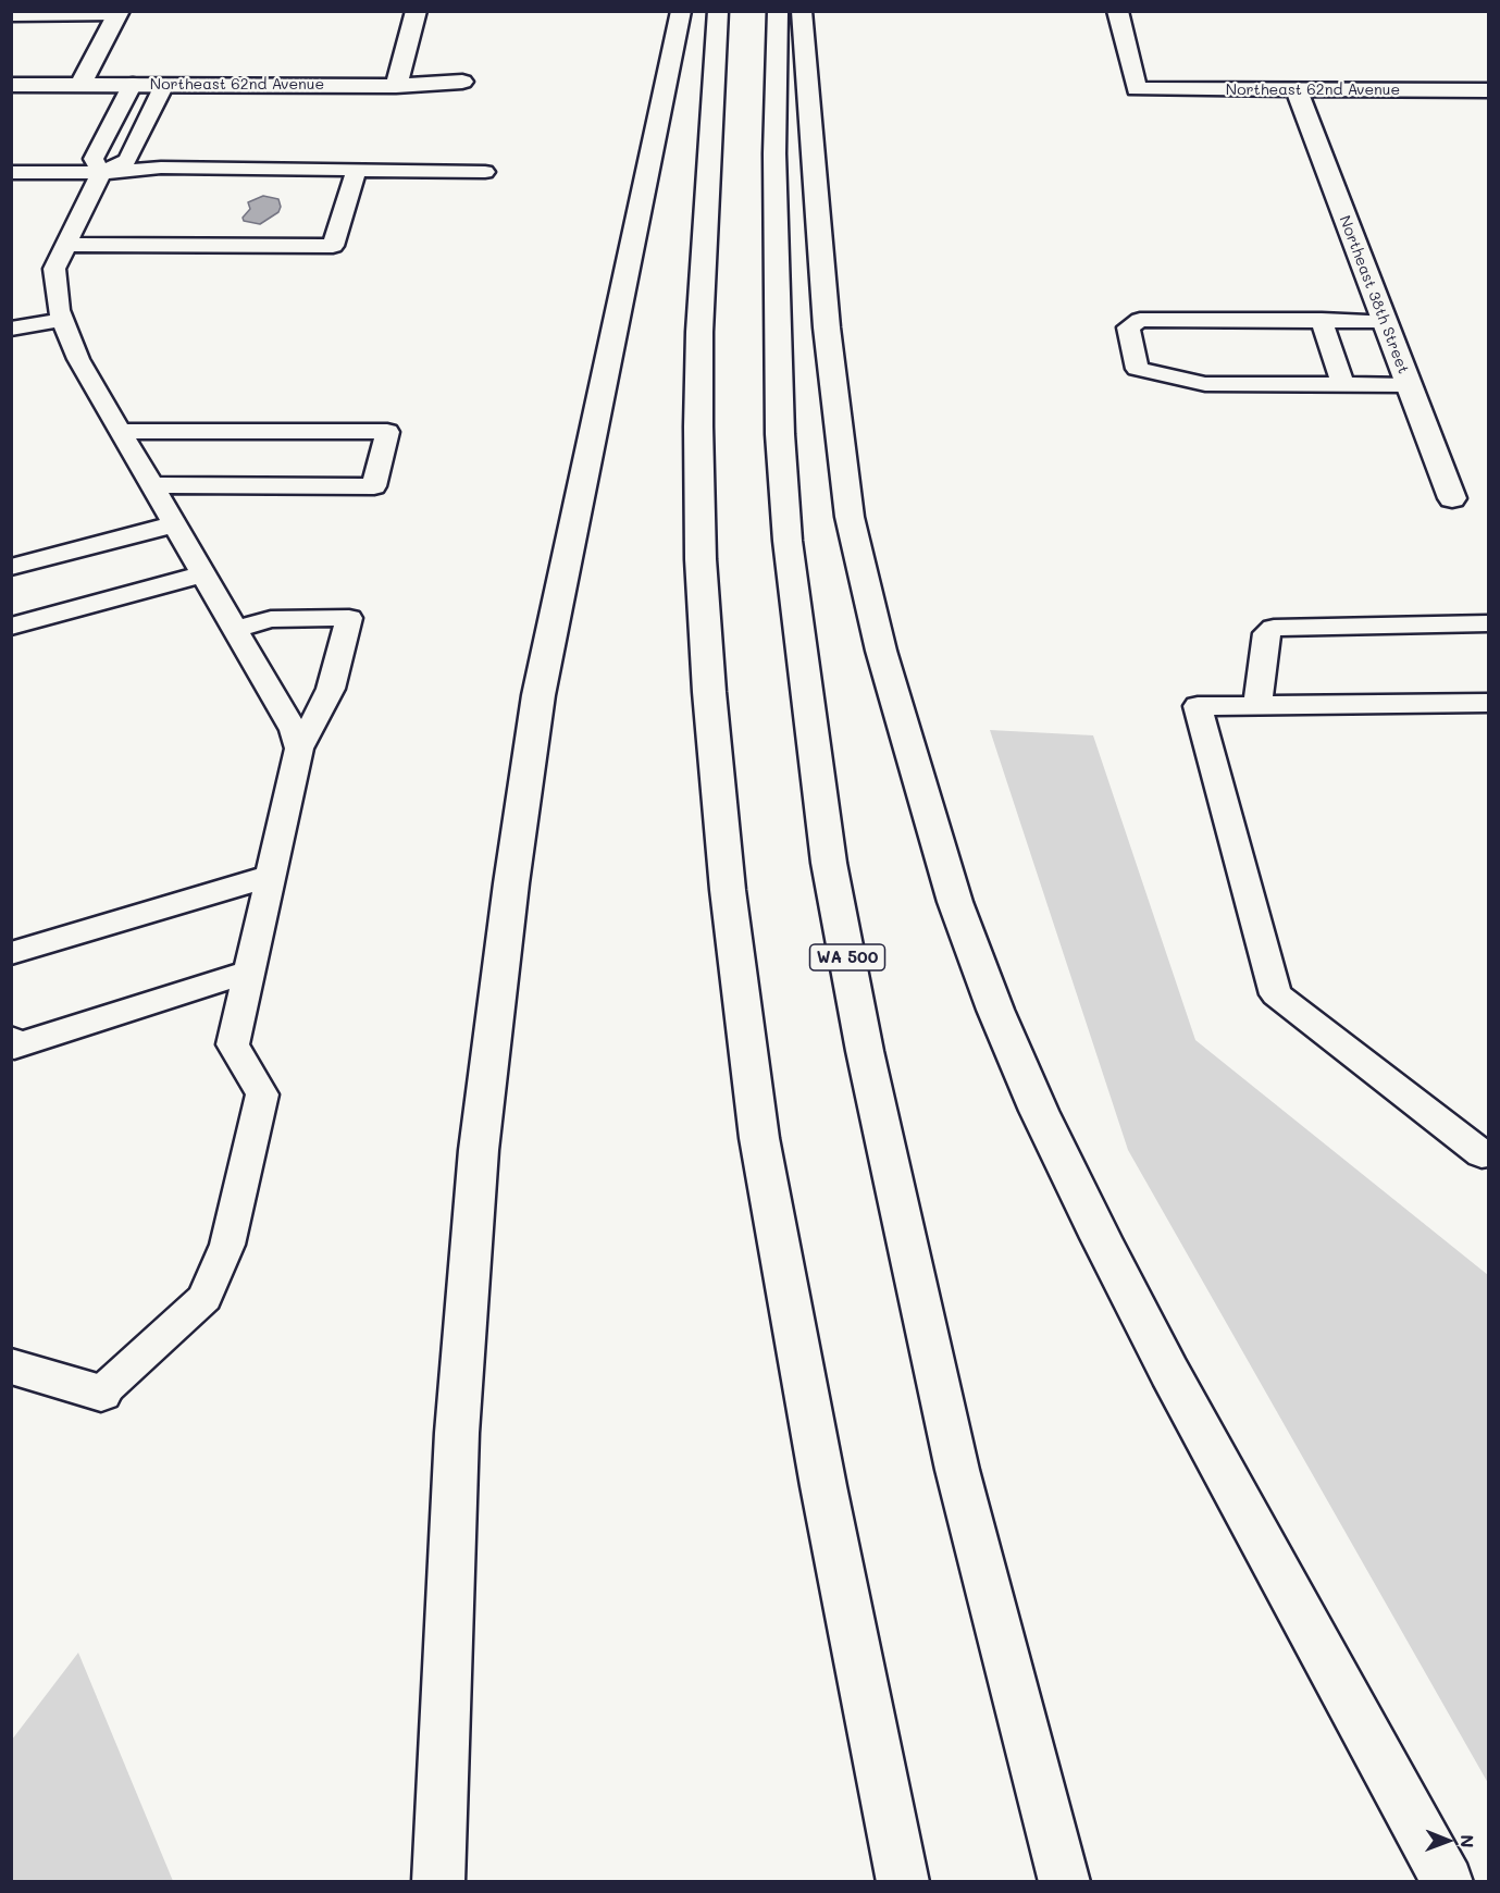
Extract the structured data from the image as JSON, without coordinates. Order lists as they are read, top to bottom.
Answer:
{
  "streets": {
    "main road": ["Northeast 62nd Avenue", "Northeast 38th Street", "WA 500"]
  },
  "crossings": [
    ["Northeast 62nd Avenue", "Northeast 38th Street"]
  ],
  "north": "right"
}
